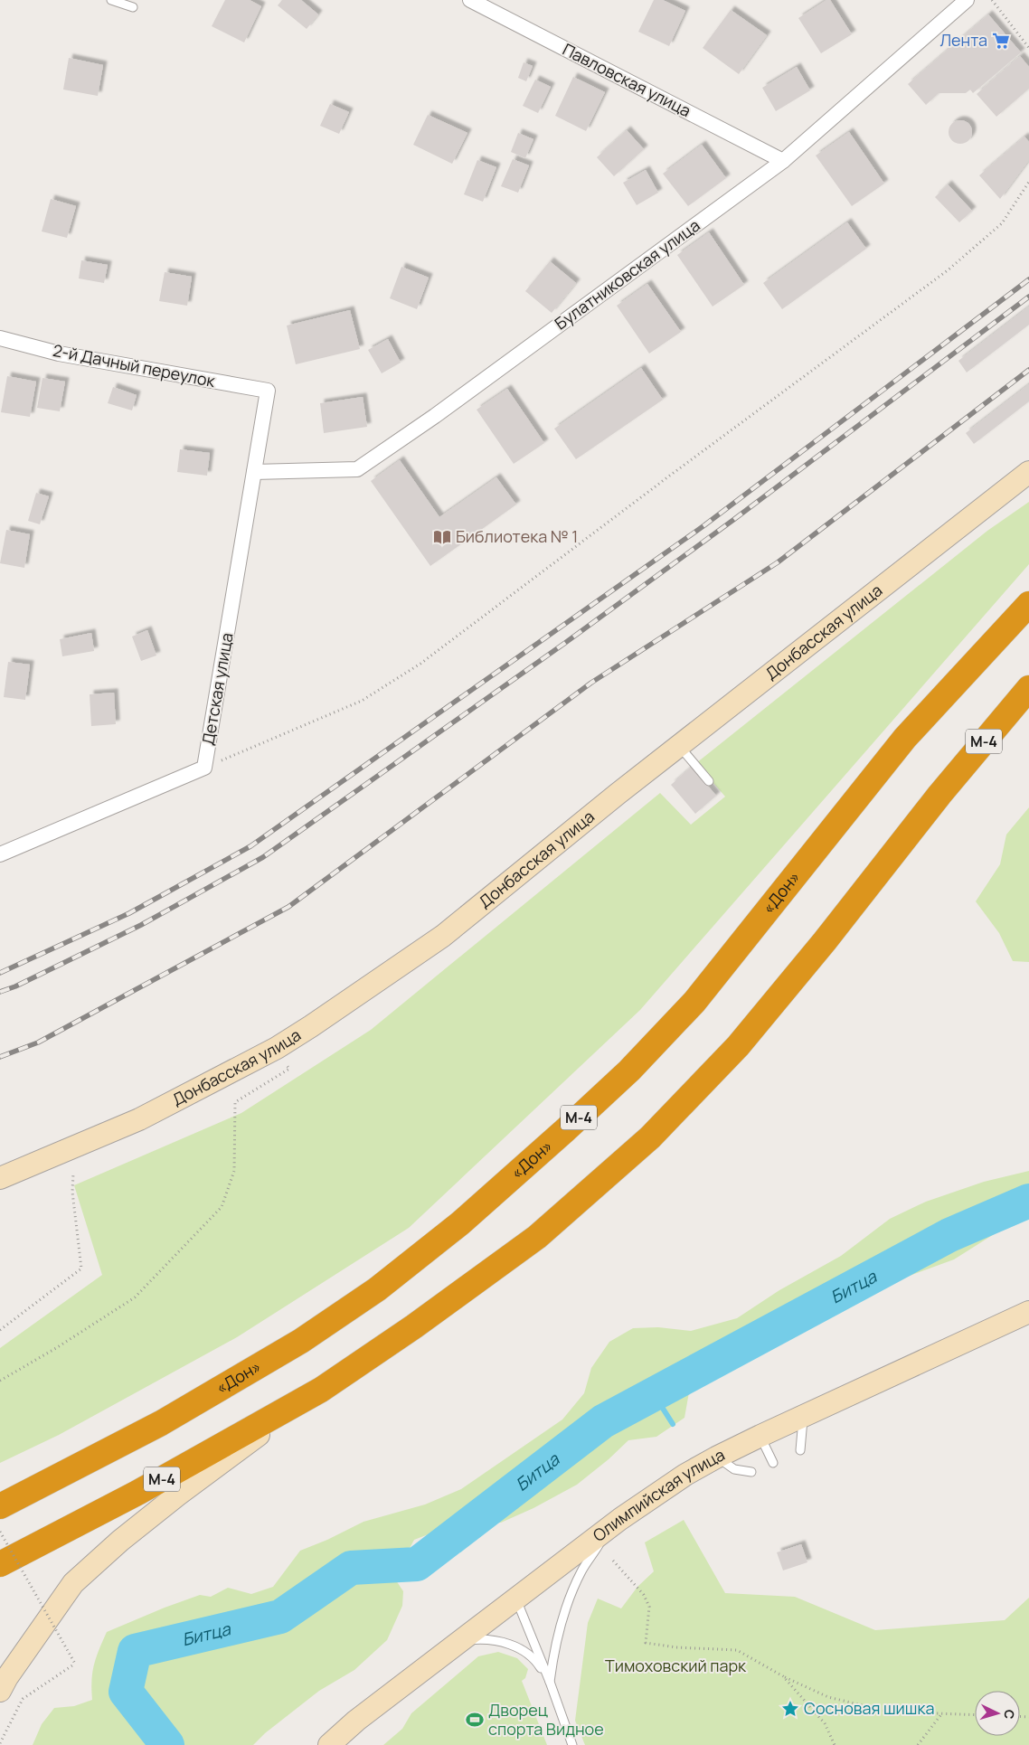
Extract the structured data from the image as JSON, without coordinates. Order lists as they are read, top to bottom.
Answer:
{
  "streets": {
    "highway": ["М-4", "«Дон»"],
    "street": [
      "Павловская улица",
      "Булатниковская улица",
      "2-й Дачный переулок",
      "Донбасская улица",
      "Детская улица",
      "Олимпийская улица"
    ]
  },
  "crossings": [
    ["Павловская улица", "Булатниковская улица"],
    ["Булатниковская улица", "Детская улица"],
    ["2-й Дачный переулок", "Детская улица"]
  ],
  "water": ["Битца"],
  "parks": ["Тимоховский парк"],
  "places": {
    "supermarket": ["Лента"],
    "library": ["Библиотека № 1"],
    "place": ["Сосновая шишка"],
    "sports": ["Дворец спорта Видное"]
  },
  "north": "right"
}
